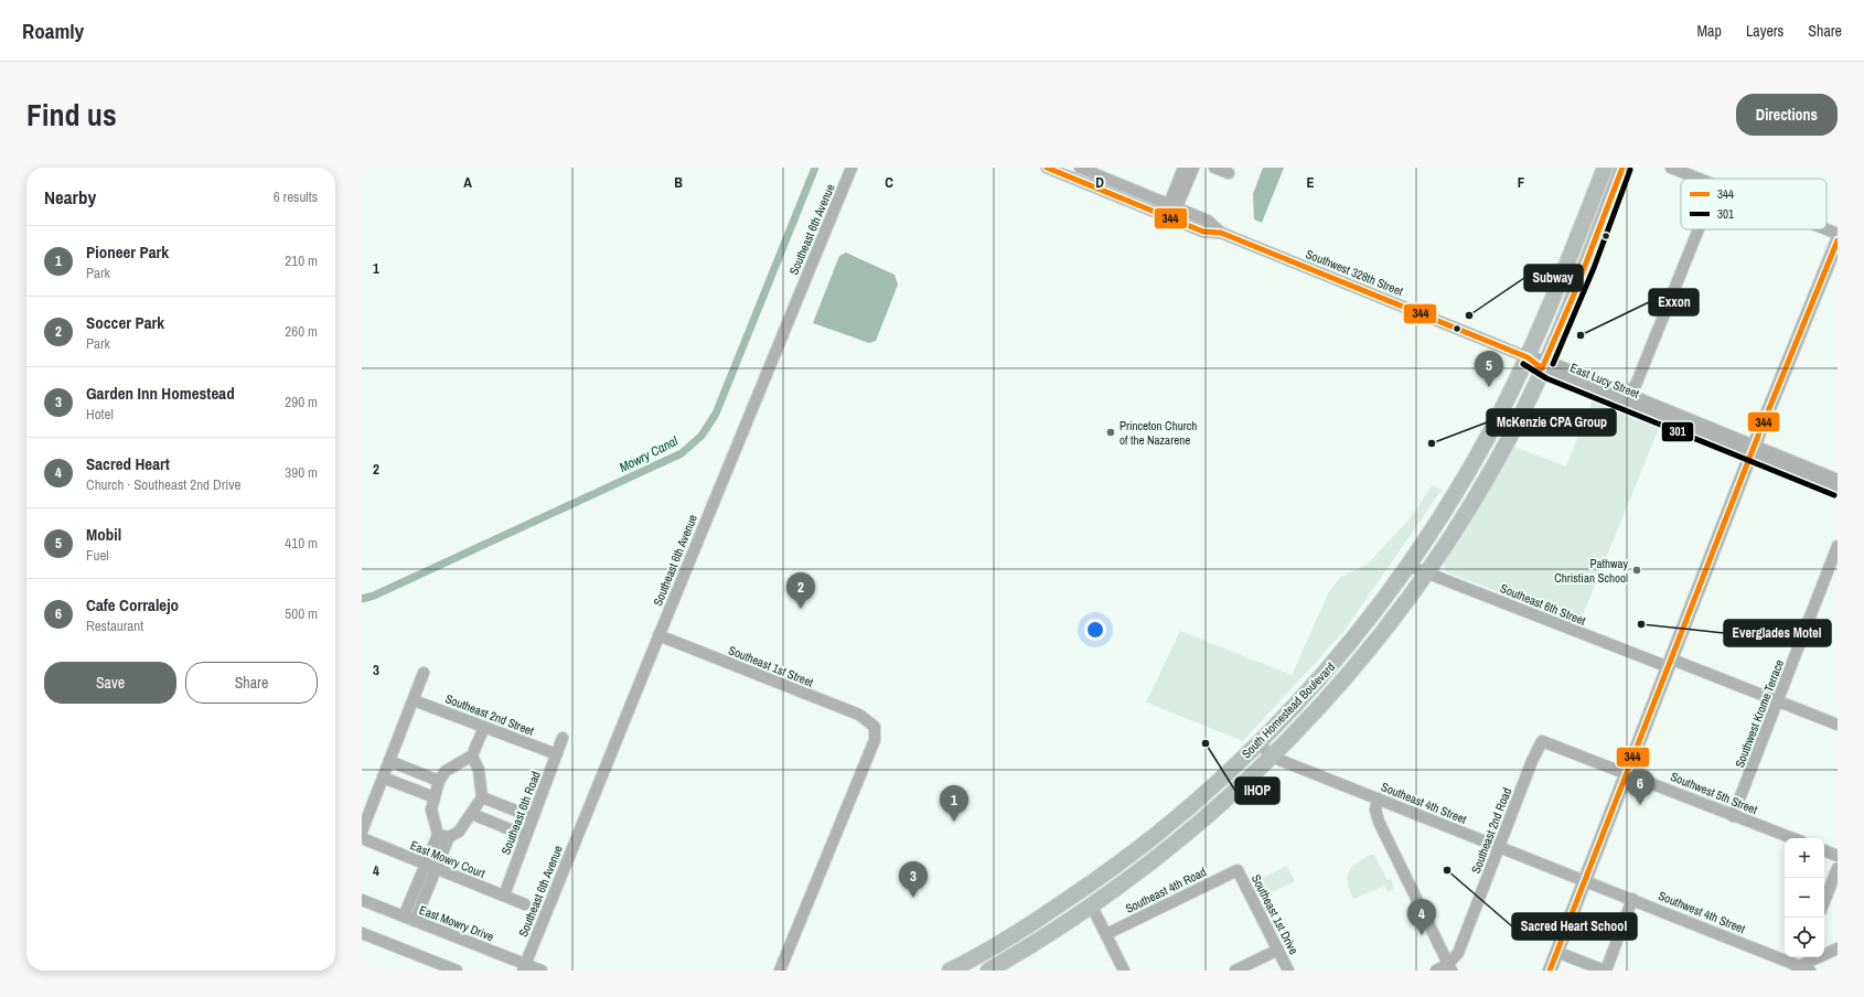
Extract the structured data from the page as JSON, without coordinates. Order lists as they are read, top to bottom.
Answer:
{
  "streets": {
    "highway": ["South Homestead Boulevard"],
    "street": [
      "Southeast 6th Avenue",
      "Southwest 328th Street",
      "East Lucy Street",
      "Southeast 6th Street",
      "Southeast 1st Street",
      "Southwest Krome Terrace",
      "Southeast 2nd Street",
      "Southwest 5th Street",
      "Southeast 4th Street",
      "Southeast 6th Road",
      "Southeast 2nd Road",
      "East Mowry Court",
      "Southeast 4th Road",
      "Southwest 4th Street",
      "Southeast 1st Drive",
      "East Mowry Drive"
    ]
  },
  "crossings": [
    ["Southeast 6th Avenue", "Southeast 1st Street"],
    ["Southeast 6th Avenue", "East Mowry Drive"],
    ["Southwest 328th Street", "East Lucy Street"],
    ["Southwest 328th Street", "South Homestead Boulevard"],
    ["East Lucy Street", "South Homestead Boulevard"],
    ["Southeast 6th Street", "South Homestead Boulevard"],
    ["Southeast 6th Street", "Southwest Krome Terrace"],
    ["South Homestead Boulevard", "Southeast 4th Street"],
    ["Southwest Krome Terrace", "Southwest 5th Street"],
    ["Southeast 2nd Street", "Southeast 6th Road"],
    ["Southwest 5th Street", "Southeast 2nd Road"],
    ["Southeast 4th Street", "Southeast 2nd Road"],
    ["Southeast 4th Street", "Southwest 4th Street"],
    ["Southeast 6th Road", "East Mowry Court"],
    ["Southeast 4th Road", "Southeast 1st Drive"]
  ],
  "water": ["Mowry Canal"],
  "places": [
    "Subway",
    "Exxon",
    "Princeton Church of the Nazarene",
    "McKenzie CPA Group",
    "Pathway Christian School",
    "Everglades Motel",
    "IHOP",
    "Sacred Heart School"
  ],
  "lines": ["transit line 344", "transit line 301"],
  "legend": ["344", "301"],
  "page": {
    "header": "Roamly",
    "nav": ["Map", "Layers", "Share"],
    "title": "Find us",
    "buttons": [
      "Directions",
      ["Save", "Share"]
    ],
    "heading": ["Nearby", "6 results"],
    "list": [
      {
        "mark": "1",
        "name": "Pioneer Park",
        "note": "Park",
        "value": "210 m"
      },
      {
        "mark": "2",
        "name": "Soccer Park",
        "note": "Park",
        "value": "260 m"
      },
      {
        "mark": "3",
        "name": "Garden Inn Homestead",
        "note": "Hotel",
        "value": "290 m"
      },
      {
        "mark": "4",
        "name": "Sacred Heart",
        "note": "Church · Southeast 2nd Drive",
        "value": "390 m"
      },
      {
        "mark": "5",
        "name": "Mobil",
        "note": "Fuel",
        "value": "410 m"
      },
      {
        "mark": "6",
        "name": "Cafe Corralejo",
        "note": "Restaurant",
        "value": "500 m"
      }
    ],
    "pins": [
      "5",
      "2",
      "6",
      "1",
      "3",
      "4"
    ],
    "map_buttons": ["+", "−"]
  },
  "grid": {
    "columns": [
      "A",
      "B",
      "C",
      "D",
      "E",
      "F"
    ],
    "rows": [
      "1",
      "2",
      "3",
      "4"
    ]
  }
}
